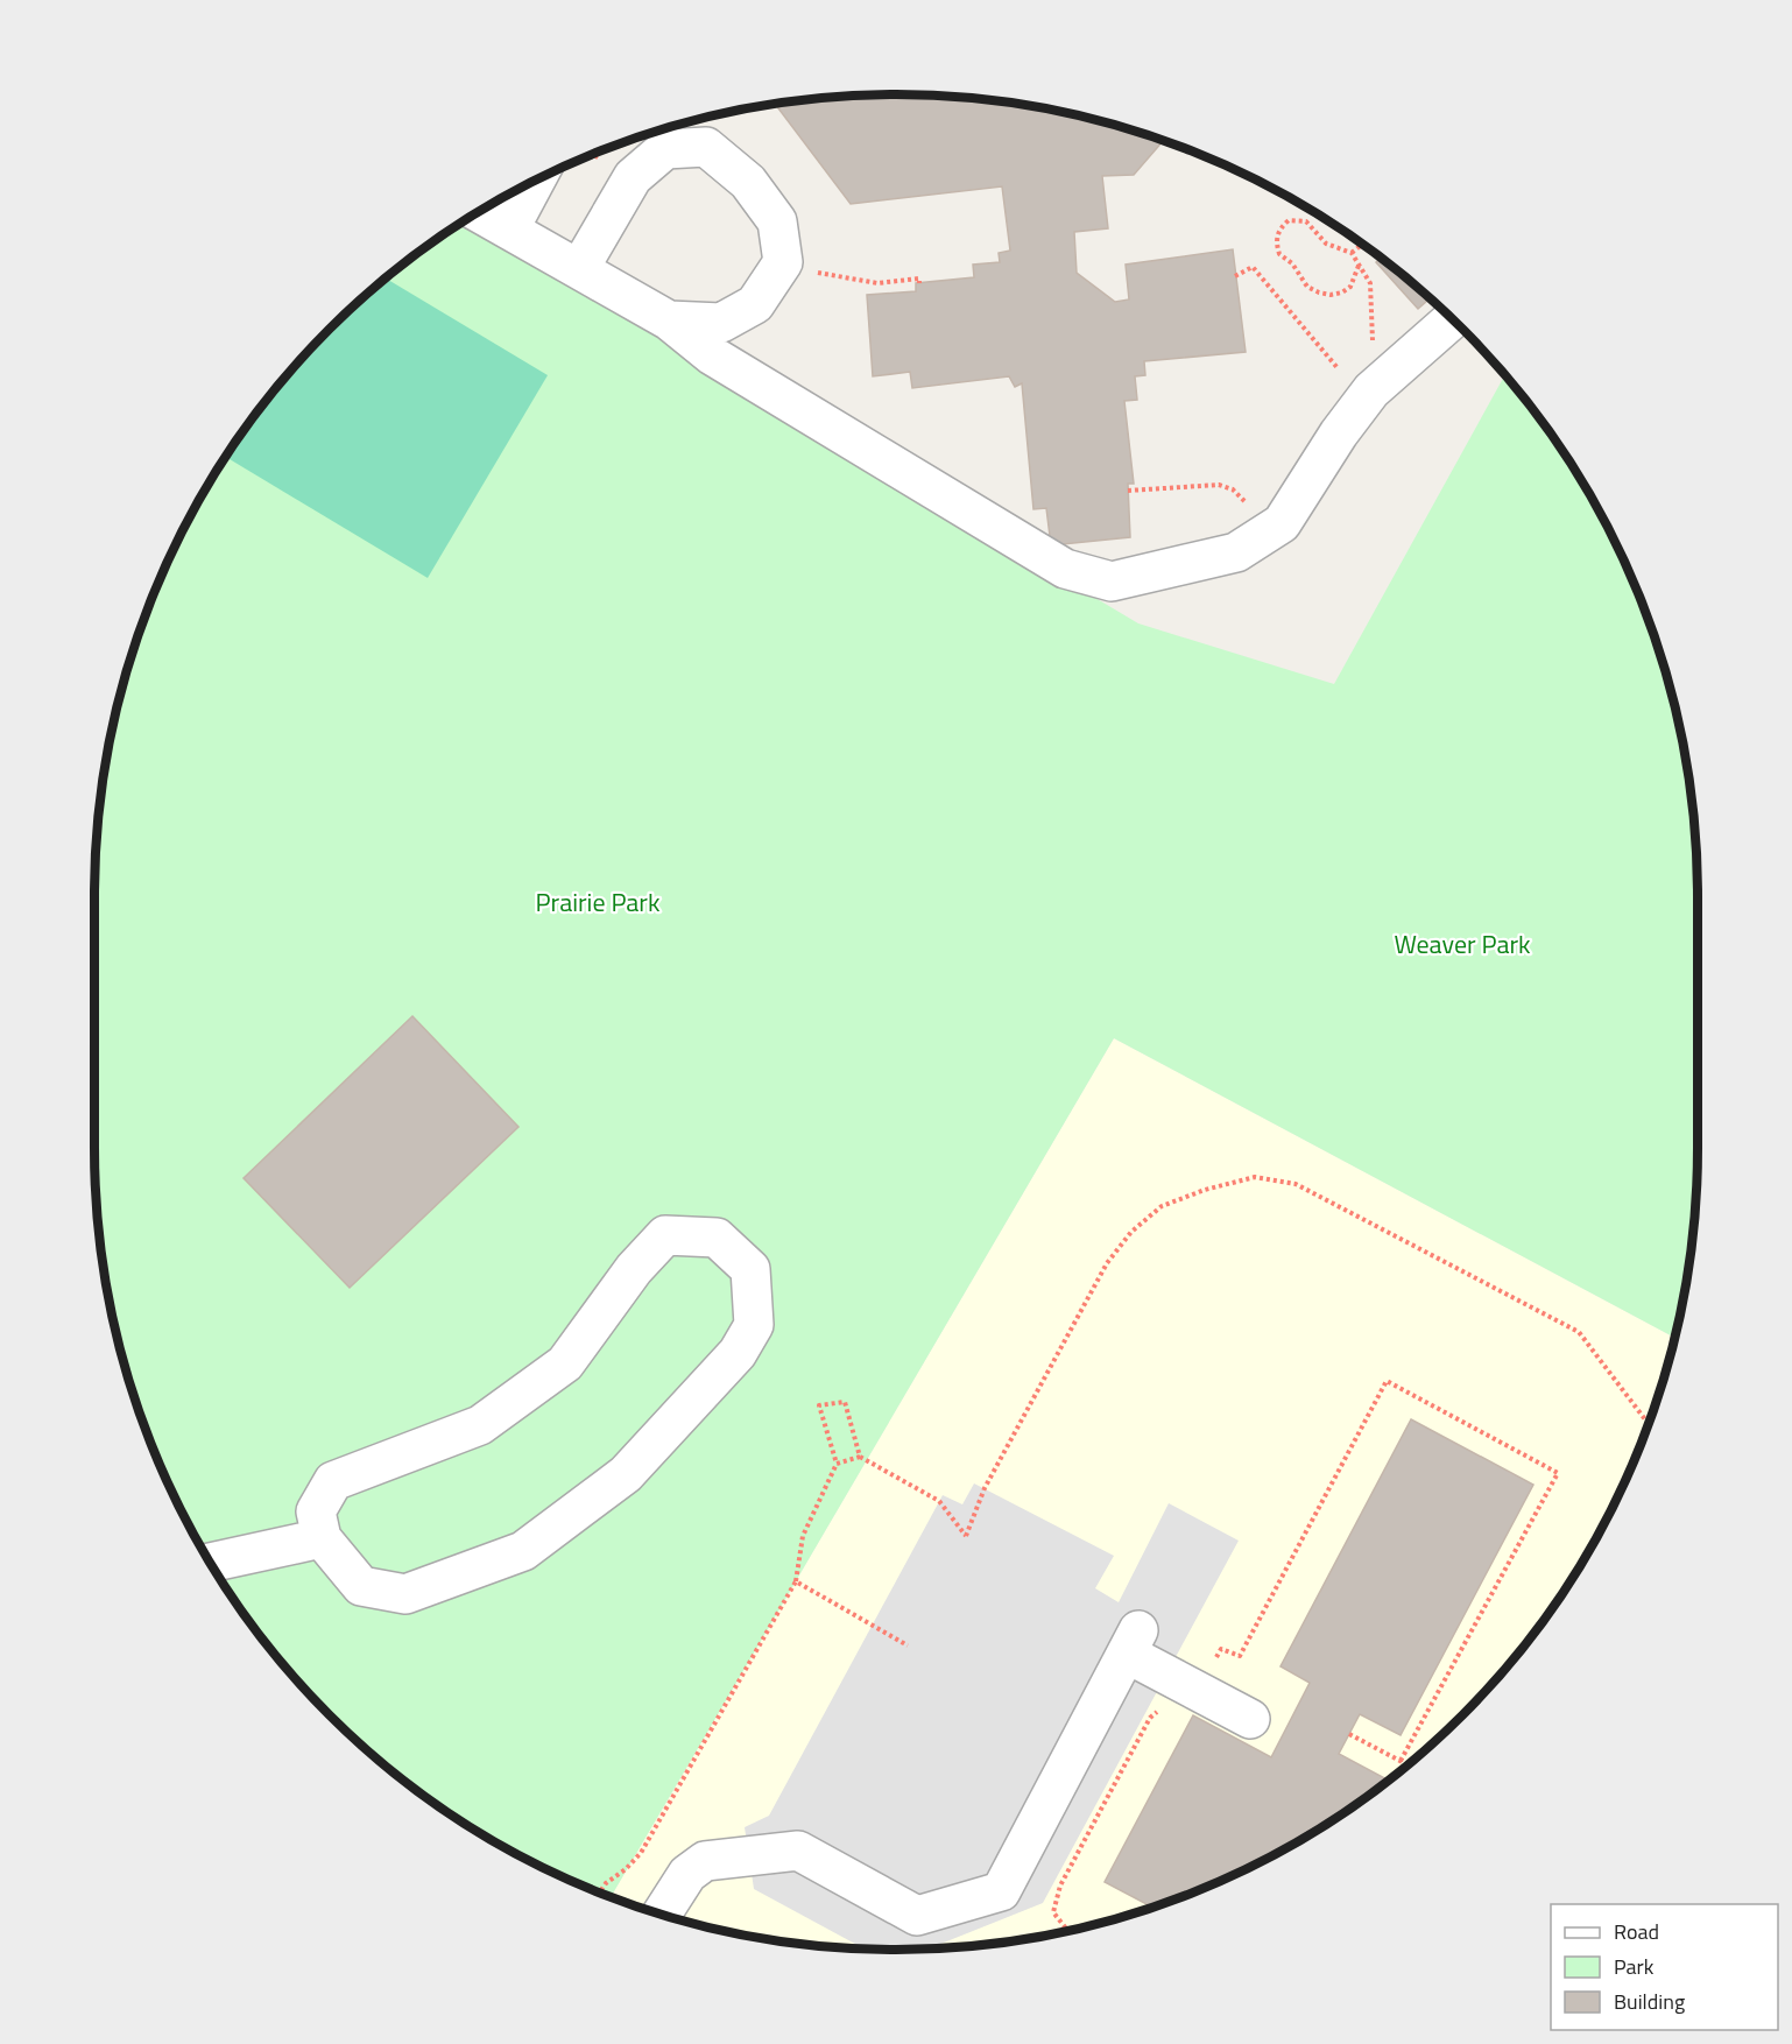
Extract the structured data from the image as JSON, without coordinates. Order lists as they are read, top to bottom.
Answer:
{
  "parks": ["Prairie Park", "Weaver Park"],
  "legend": ["Road", "Park", "Building"]
}
